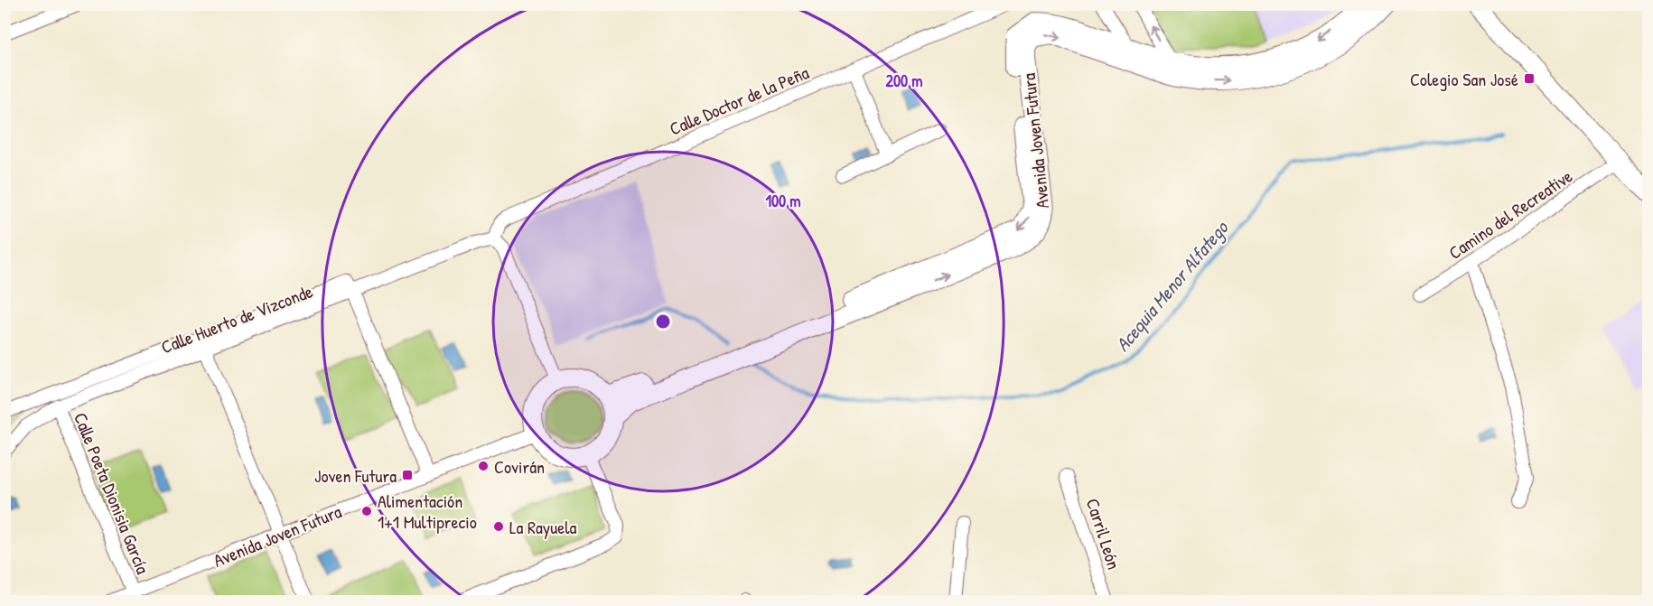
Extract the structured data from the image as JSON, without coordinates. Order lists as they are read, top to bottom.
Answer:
{
  "streets": {
    "street": [
      "Calle Doctor de la Peña",
      "Avenida Joven Futura",
      "Camino del Recreative",
      "Calle Huerto de Vizconde",
      "Calle Poeta Dionisia García",
      "Carril León"
    ]
  },
  "crossings": [
    ["Calle Doctor de la Peña", "Calle Huerto de Vizconde"],
    ["Avenida Joven Futura", "Calle Poeta Dionisia García"],
    ["Calle Huerto de Vizconde", "Calle Poeta Dionisia García"]
  ],
  "water": ["Acequia Menor Alfatego"],
  "places": {
    "transit": ["Colegio San José", "Joven Futura"],
    "other": ["Covirán", "Alimentación 1+1 Multiprecio", "La Rayuela"]
  },
  "rings": ["200 m", "100 m"]
}
